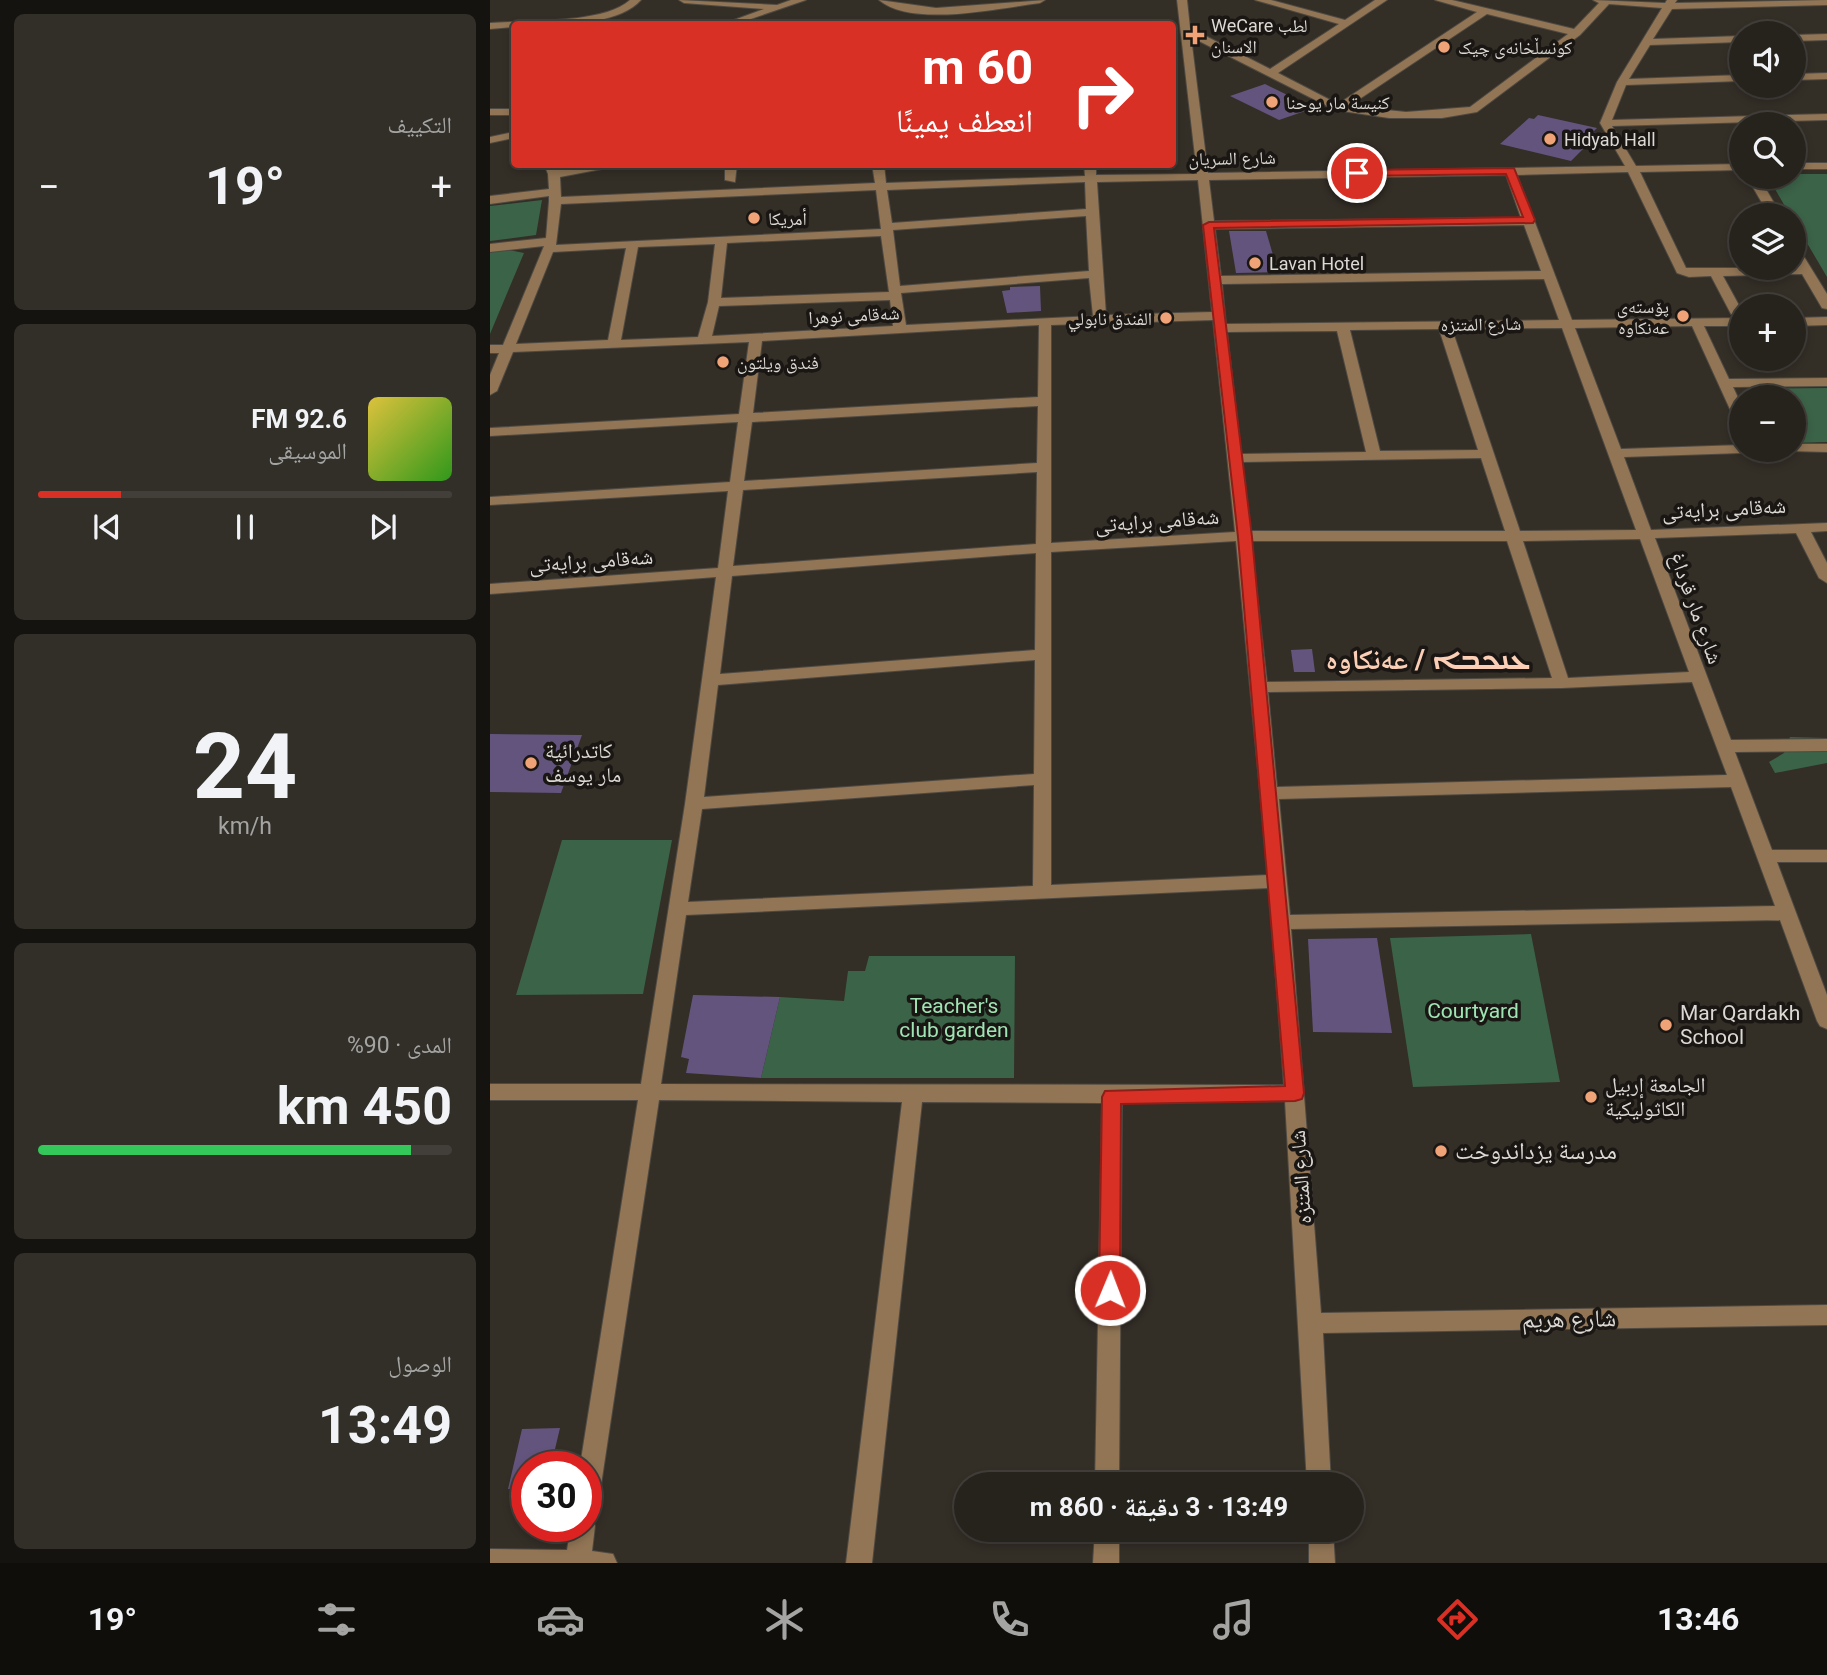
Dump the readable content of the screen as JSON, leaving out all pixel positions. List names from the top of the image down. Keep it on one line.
{"streets":{"street":["شارع السريان","شەقامی نوهرا","شارع المتنزه","شەقامی برایەتی","شارع مار قرداغ","شارع هريم"]},"crossings":[["شارع السريان","شارع المتنزه"],["شارع السريان","شارع مار قرداغ"],["شەقامی نوهرا","شارع المتنزه"],["شارع المتنزه","شەقامی برایەتی"],["شارع المتنزه","شارع مار قرداغ"],["شارع المتنزه","شارع هريم"],["شەقامی برایەتی","شارع مار قرداغ"]],"districts":["ܥܢܟܒܐ / عەنکاوە"],"parks":["Teacher's club garden","Courtyard"],"places":{"health":["WeCare لطب الاسنان"],"other":["کونسڵخانەی چیک","كنيسة مار يوحنا","Hidyab Hall","أمريكا","Lavan Hotel","پۆسته‌ی عه‌نكاوه‌","الفندق نابولي","فندق ویلتون","كاتدرائية مار يوسف","Mar Qardakh School","الجامعة إربيل الكاثوليكية","مدرسة يزداندوخت"]},"page":{"tile":["التكييف",["24","km/h"],["المدى · 90%","450 km"],["الوصول","13:49"]],"map_buttons":["+","−"],"turn":["60 m","انعطف يمينًا"],"heat":["−","19°","+"],"song":["92.6 FM","الموسيقى"],"limit":"30","trip":"13:49 · 3 دقيقة · 860 m","tabs":["13:46","19°"]}}
